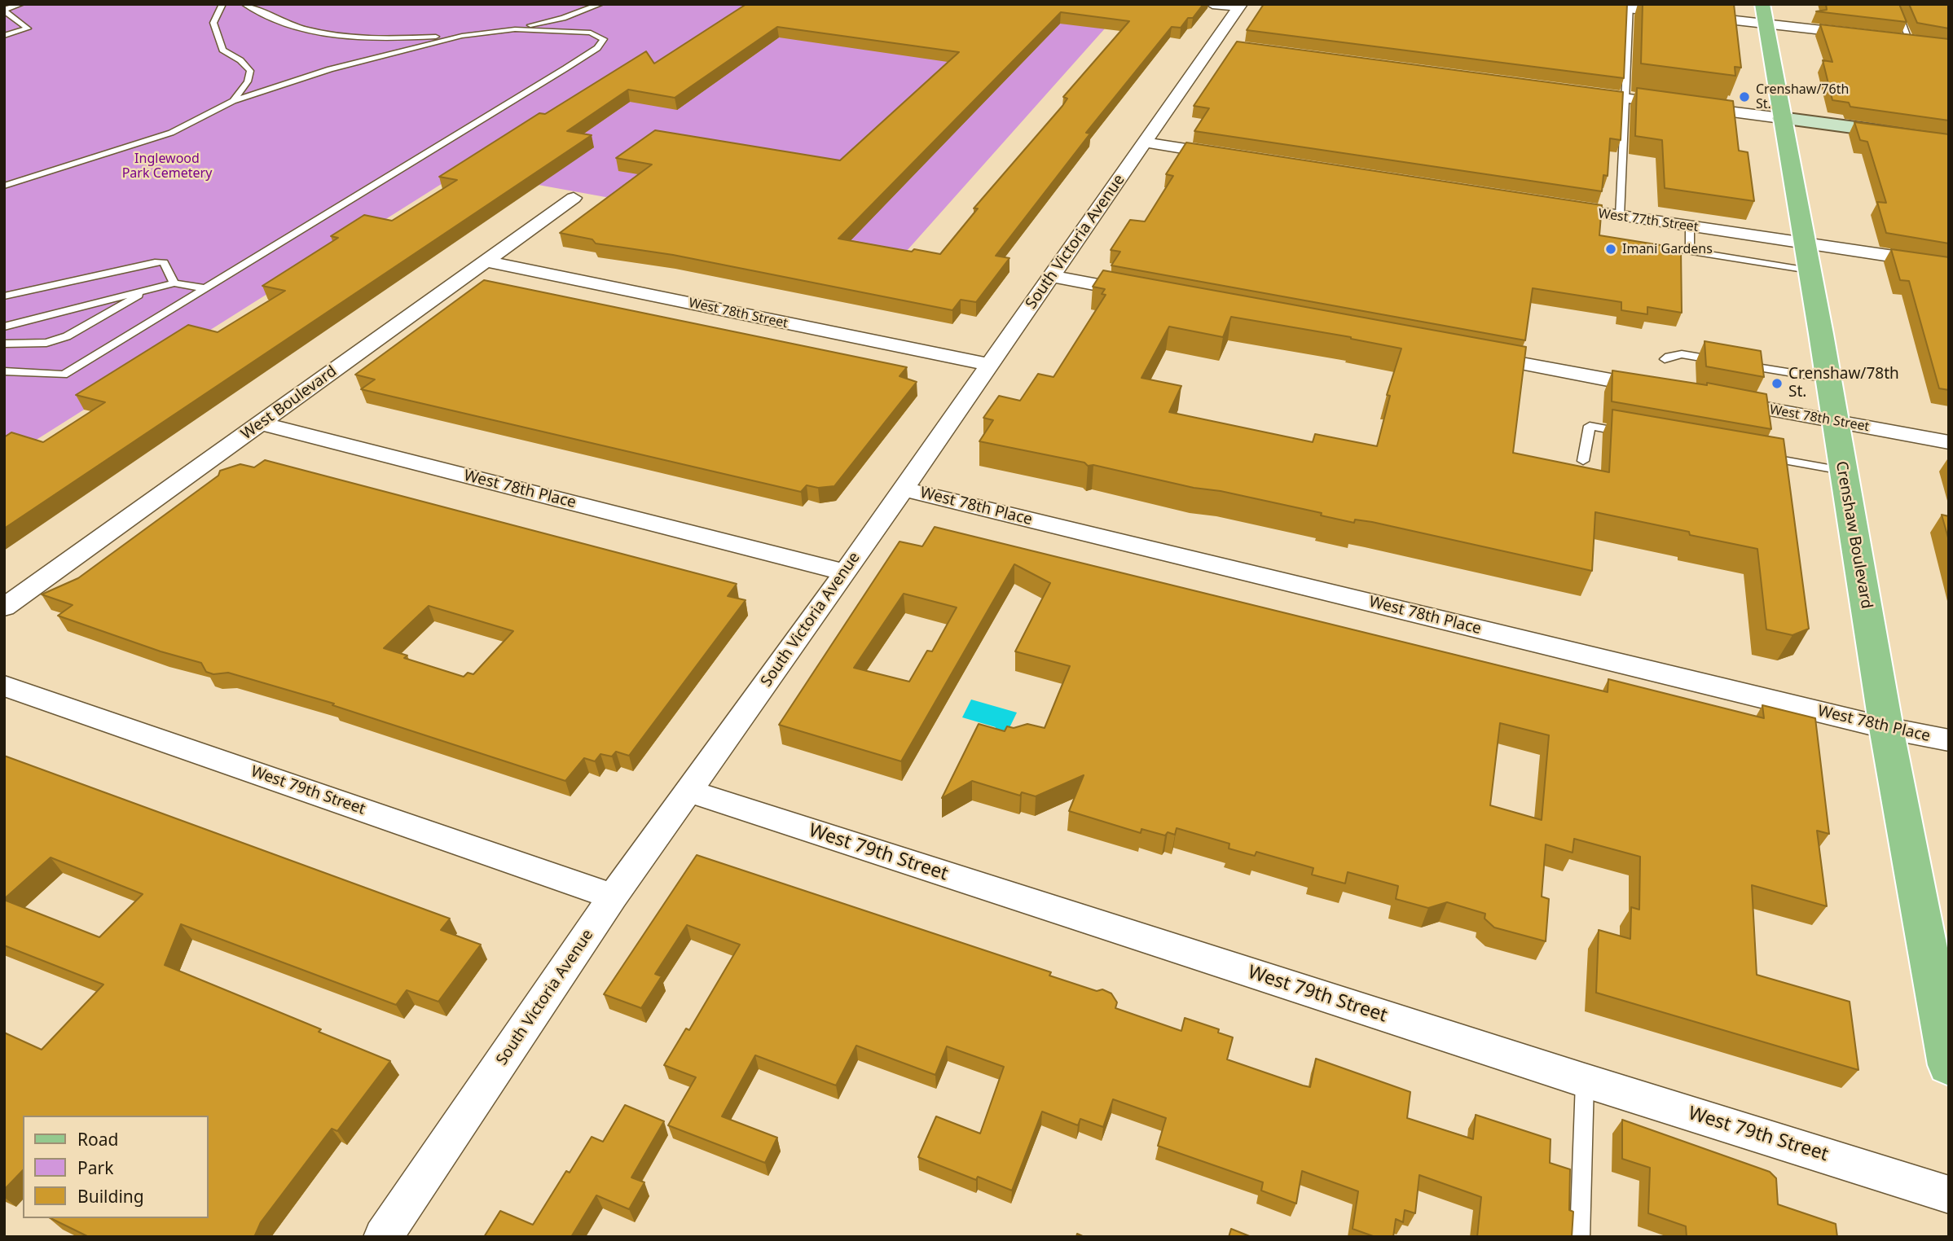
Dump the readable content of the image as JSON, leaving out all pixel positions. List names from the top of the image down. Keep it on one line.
{"streets":{"main road":["Crenshaw Boulevard"],"street":["West 77th Street","South Victoria Avenue","West 78th Street","West Boulevard","West 78th Place","West 79th Street"]},"crossings":[["West 77th Street","Crenshaw Boulevard"],["South Victoria Avenue","West 78th Street"],["South Victoria Avenue","West 78th Place"],["South Victoria Avenue","West 79th Street"],["West 78th Street","West Boulevard"],["West 78th Street","Crenshaw Boulevard"],["West Boulevard","West 78th Place"],["West 78th Place","Crenshaw Boulevard"]],"parks":["Inglewood Park Cemetery"],"places":["Crenshaw/76th St.","Imani Gardens","Crenshaw/78th St."],"legend":["Road","Park","Building"]}
